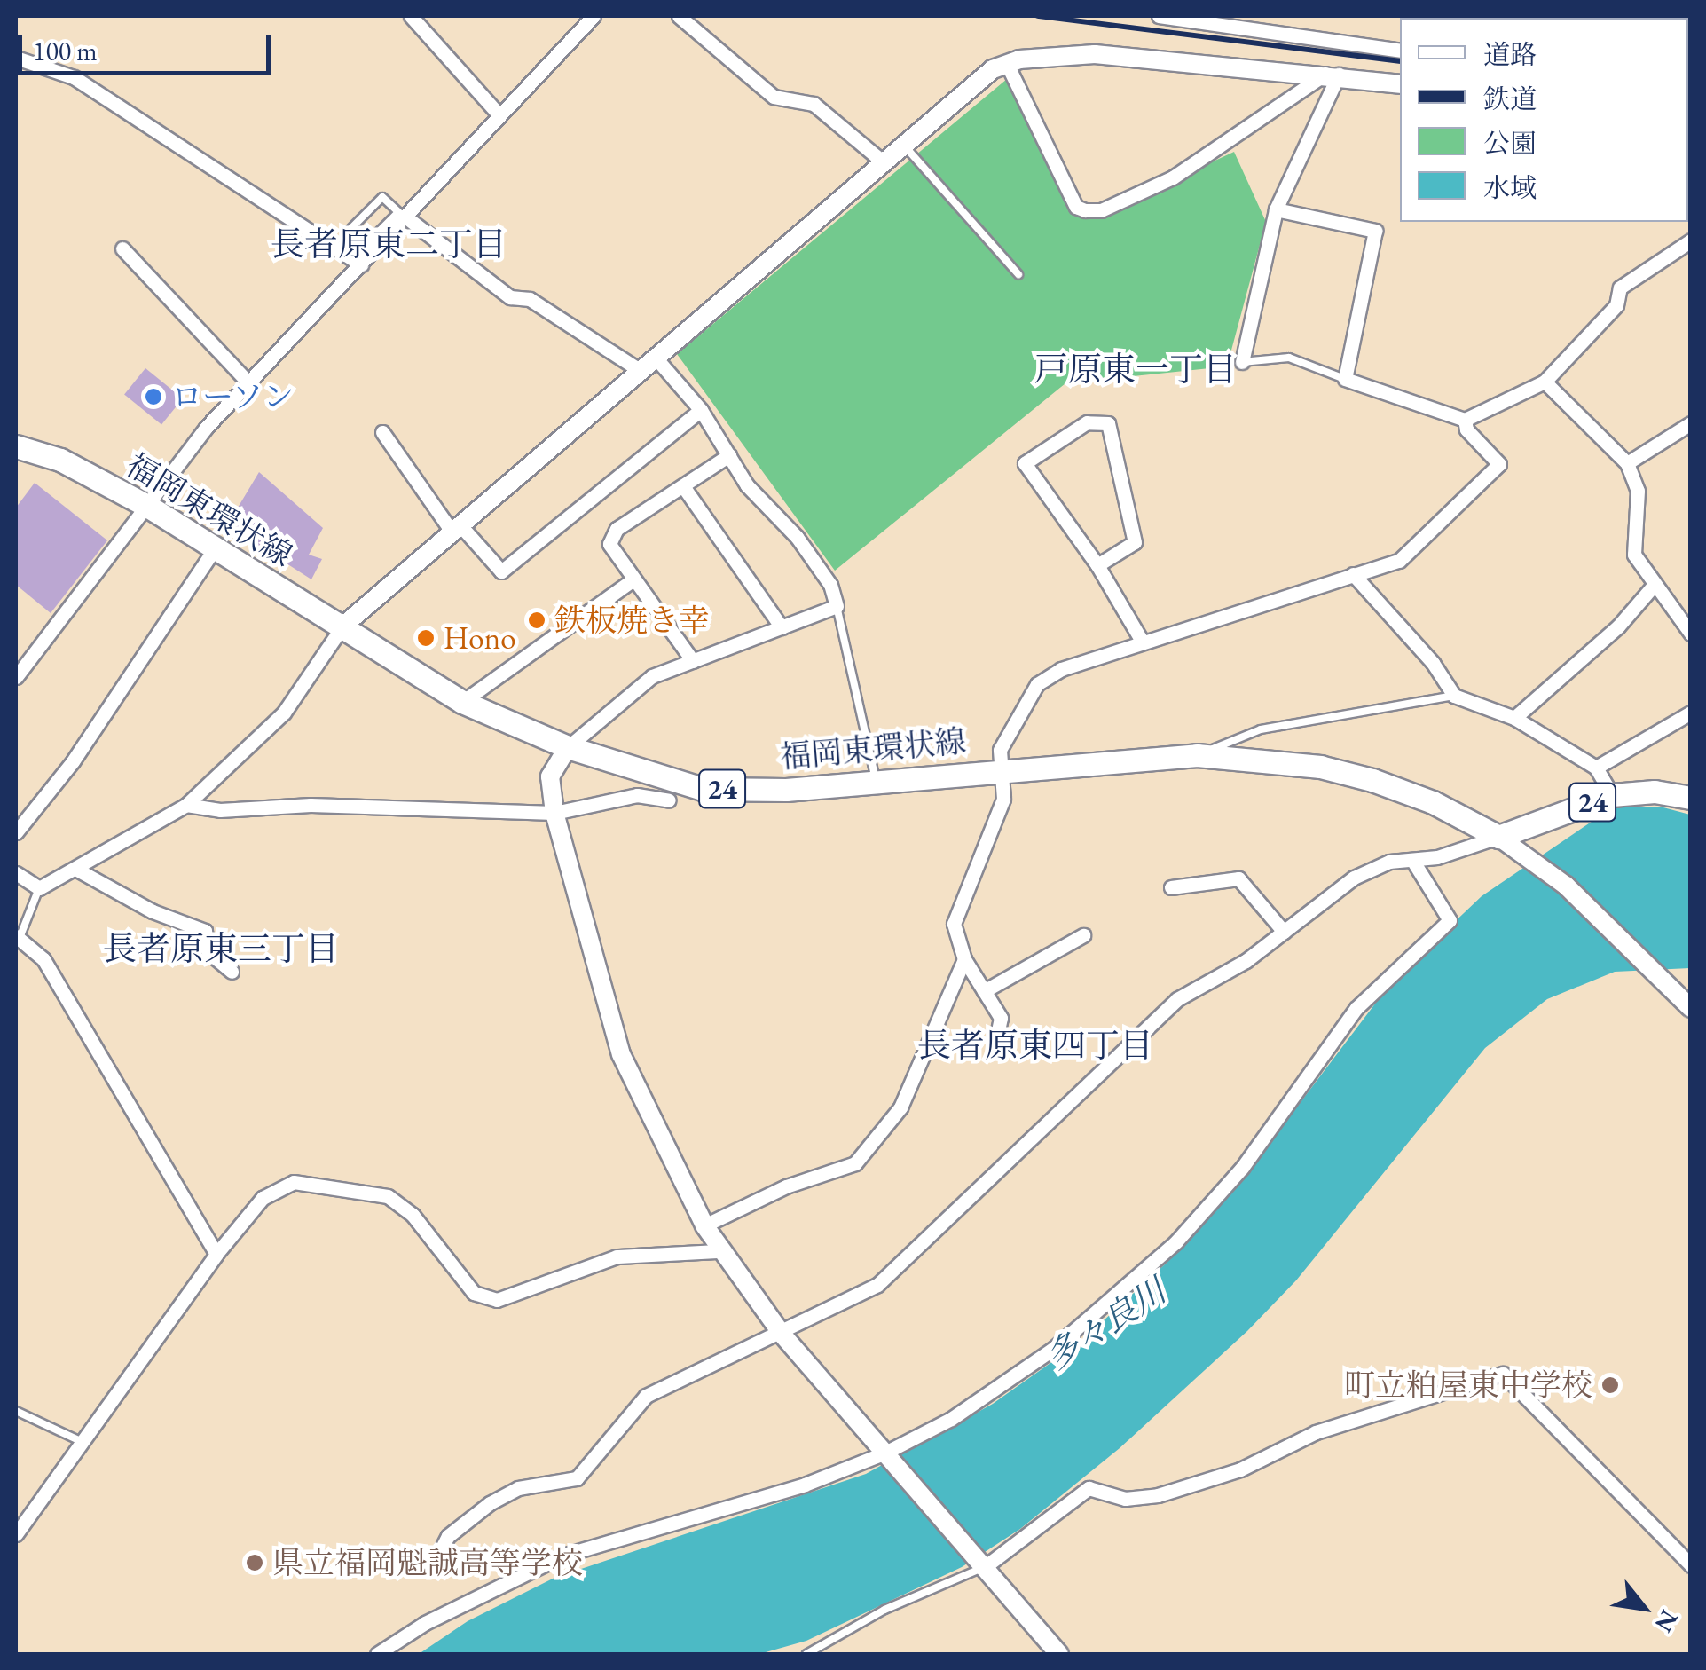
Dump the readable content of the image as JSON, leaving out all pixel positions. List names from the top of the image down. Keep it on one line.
{"streets":{"main road":["福岡東環状線","24"]},"crossings":[["福岡東環状線","24"]],"districts":["長者原東二丁目","戸原東一丁目","長者原東三丁目","長者原東四丁目"],"water":["多々良川"],"places":["ローソン","鉄板焼き幸","Hono","町立粕屋東中学校","県立福岡魁誠高等学校"],"legend":["道路","鉄道","公園","水域"],"scale_bar":"100 m","north":"bottom right"}
